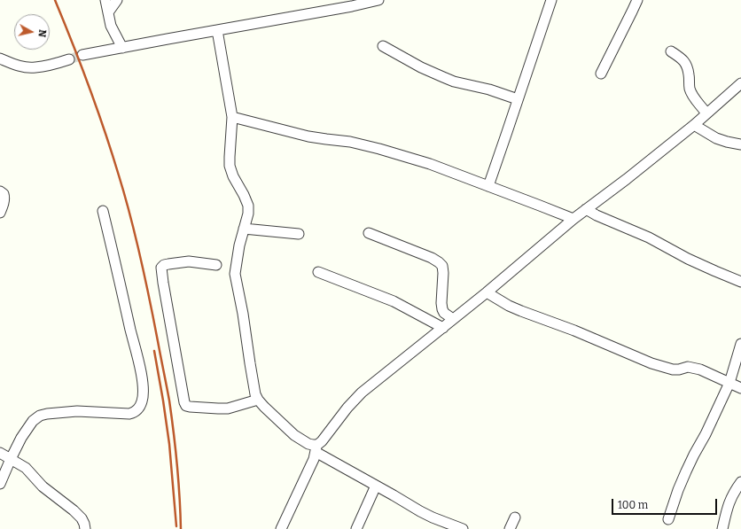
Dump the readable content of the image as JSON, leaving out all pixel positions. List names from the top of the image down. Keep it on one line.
{"scale_bar":"100 m","north":"right"}
